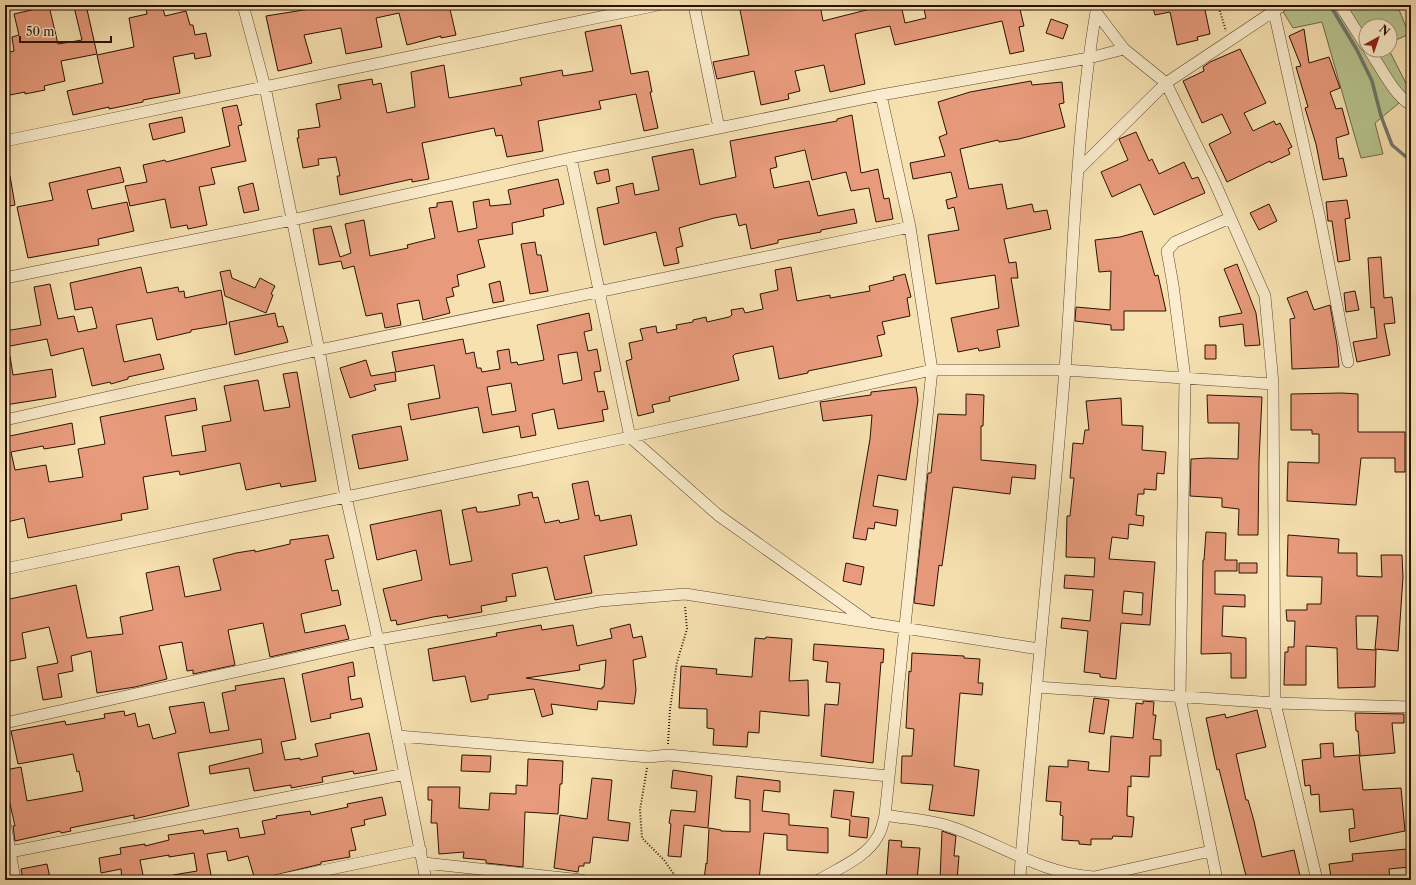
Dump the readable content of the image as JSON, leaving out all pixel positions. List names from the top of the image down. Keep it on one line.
{"scale_bar":"50 m","north":"top right"}
